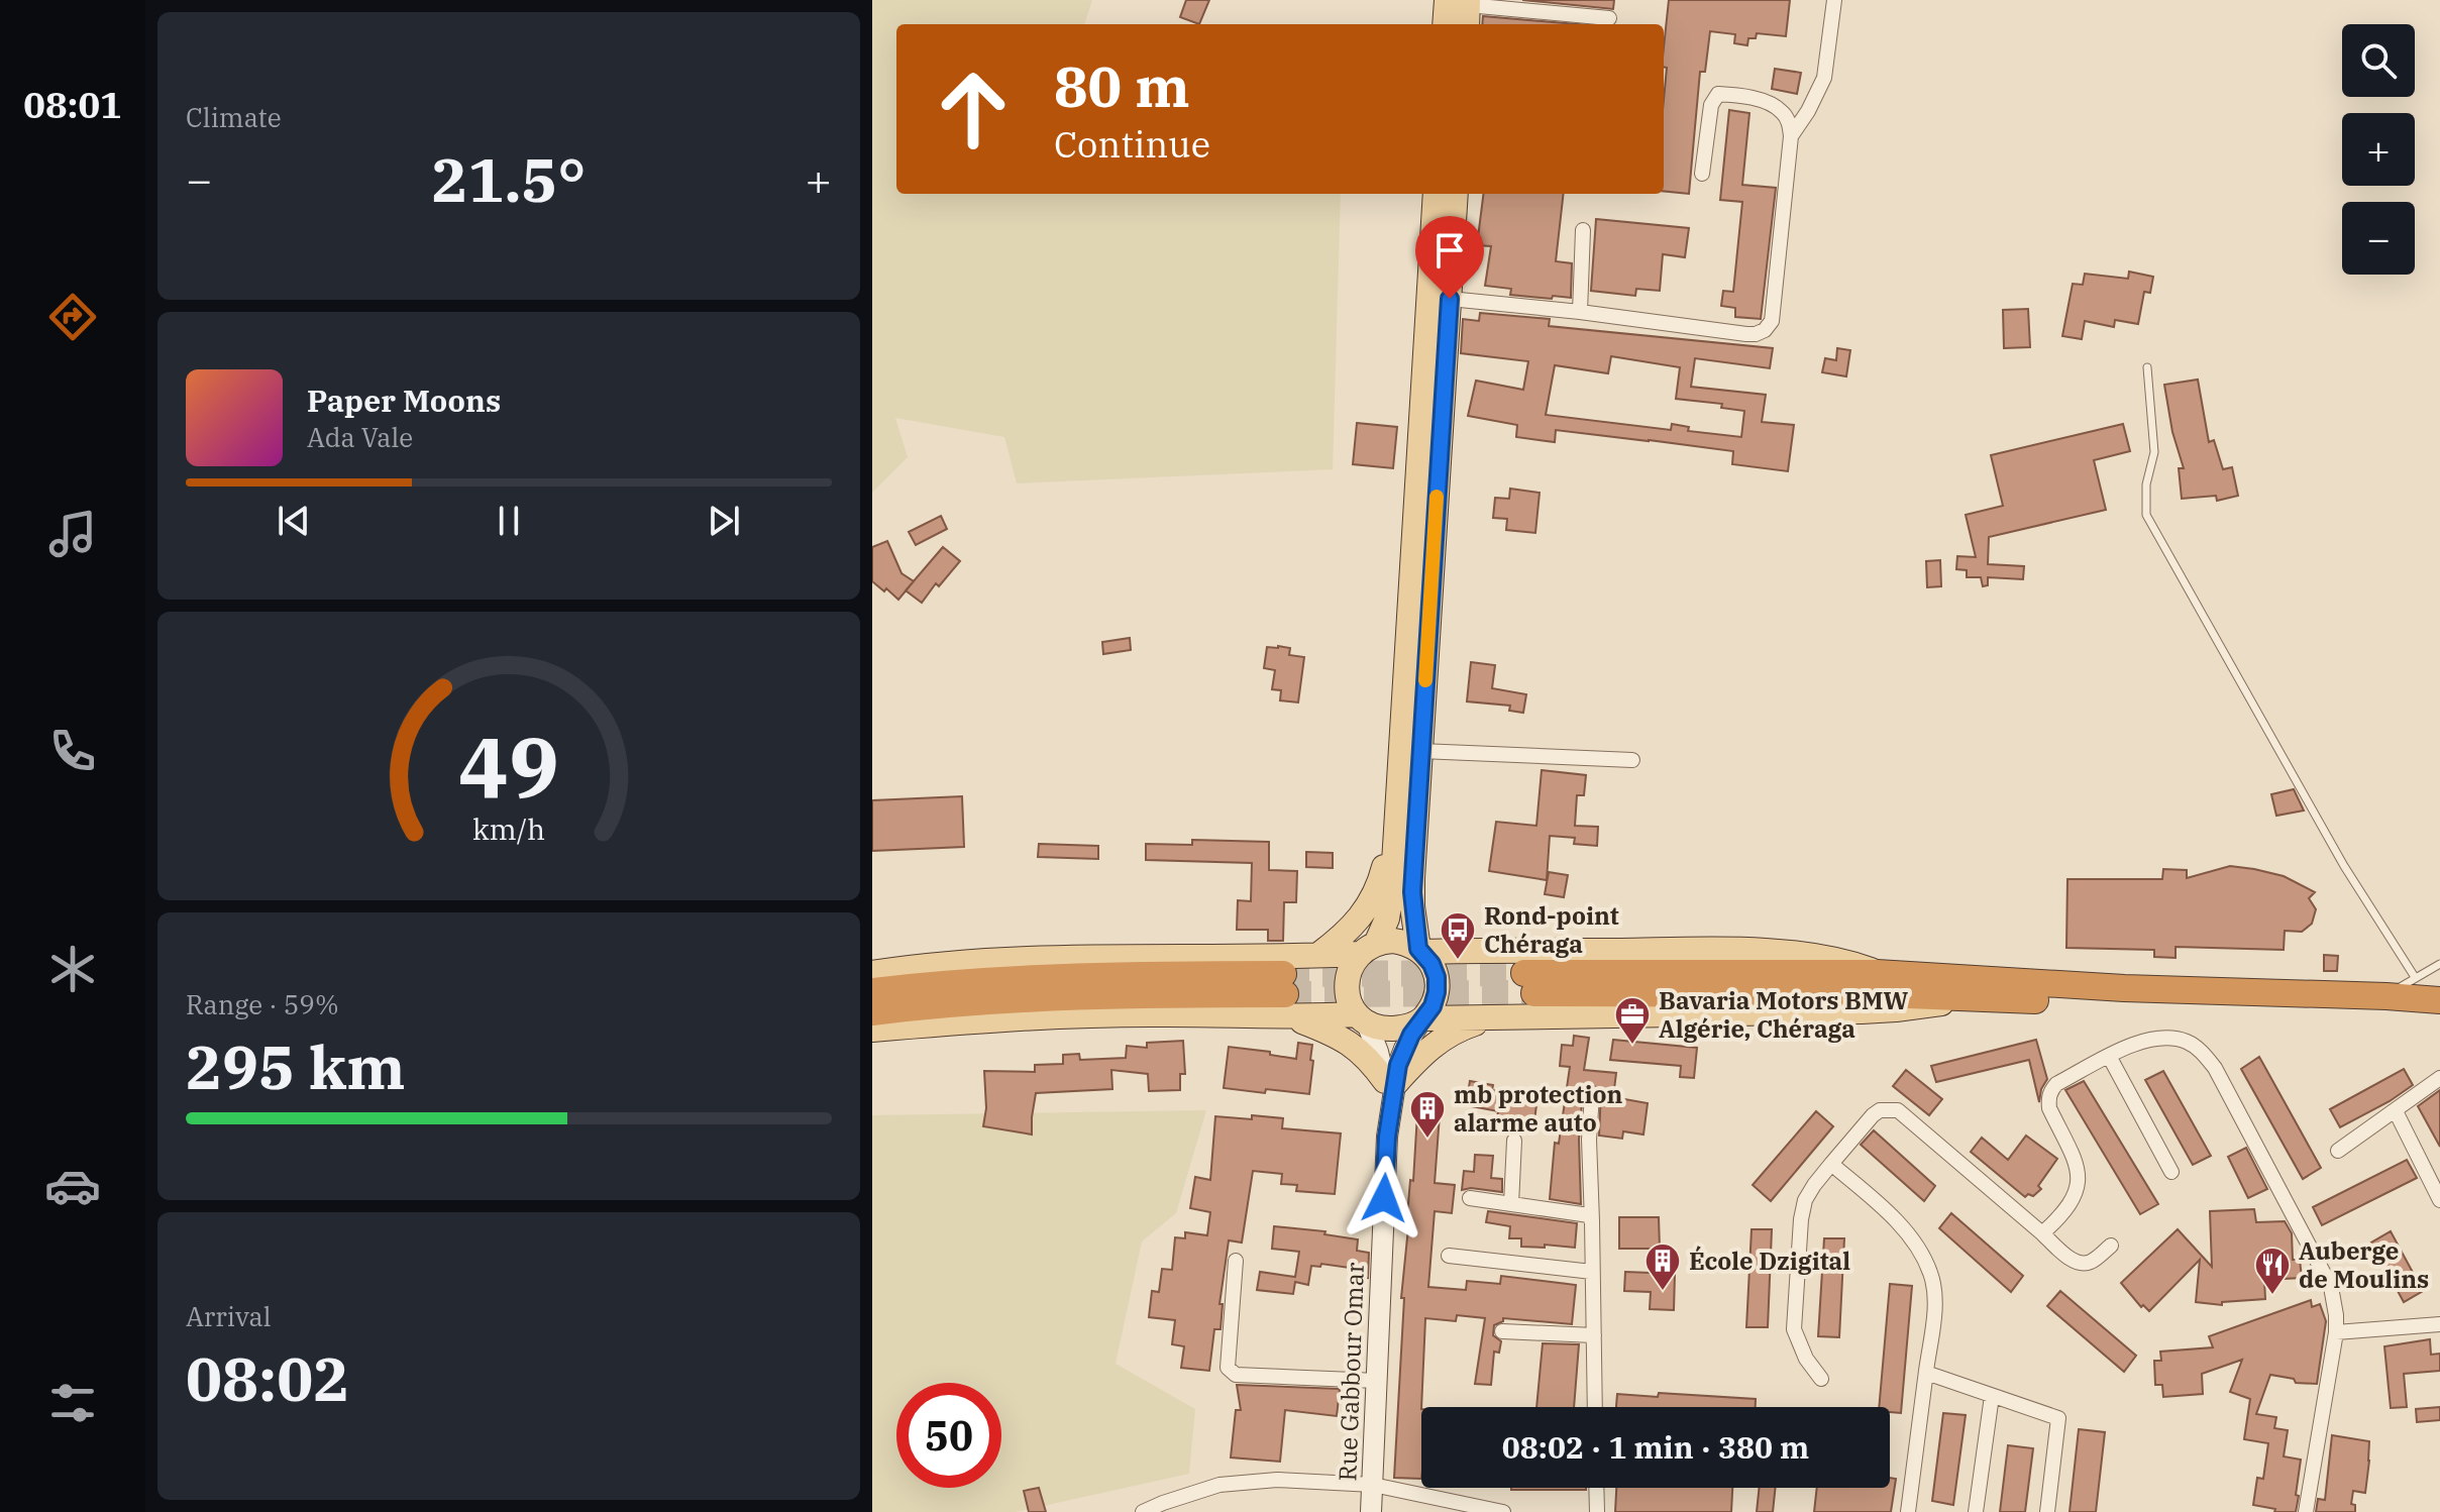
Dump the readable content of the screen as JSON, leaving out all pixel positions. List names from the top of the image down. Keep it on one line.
{"streets":{"main road":["Rue Gabbour Omar"]},"places":{"bus stop":["Rond-point Chéraga"],"office":["Bavaria Motors BMW Algérie, Chéraga"],"building":["mb protection alarme auto","École Dzigital"],"restaurant":["Auberge de Moulins"]},"page":{"tabs":"08:01","tile":["Climate",["Range · 59%","295 km"],["Arrival","08:02"]],"map_buttons":["+","−"],"turn":["80 m","Continue"],"heat":["−","21.5°","+"],"song":["Paper Moons","Ada Vale"],"limit":"50","trip":"08:02 · 1 min · 380 m","gauge":["49","km/h"]}}
